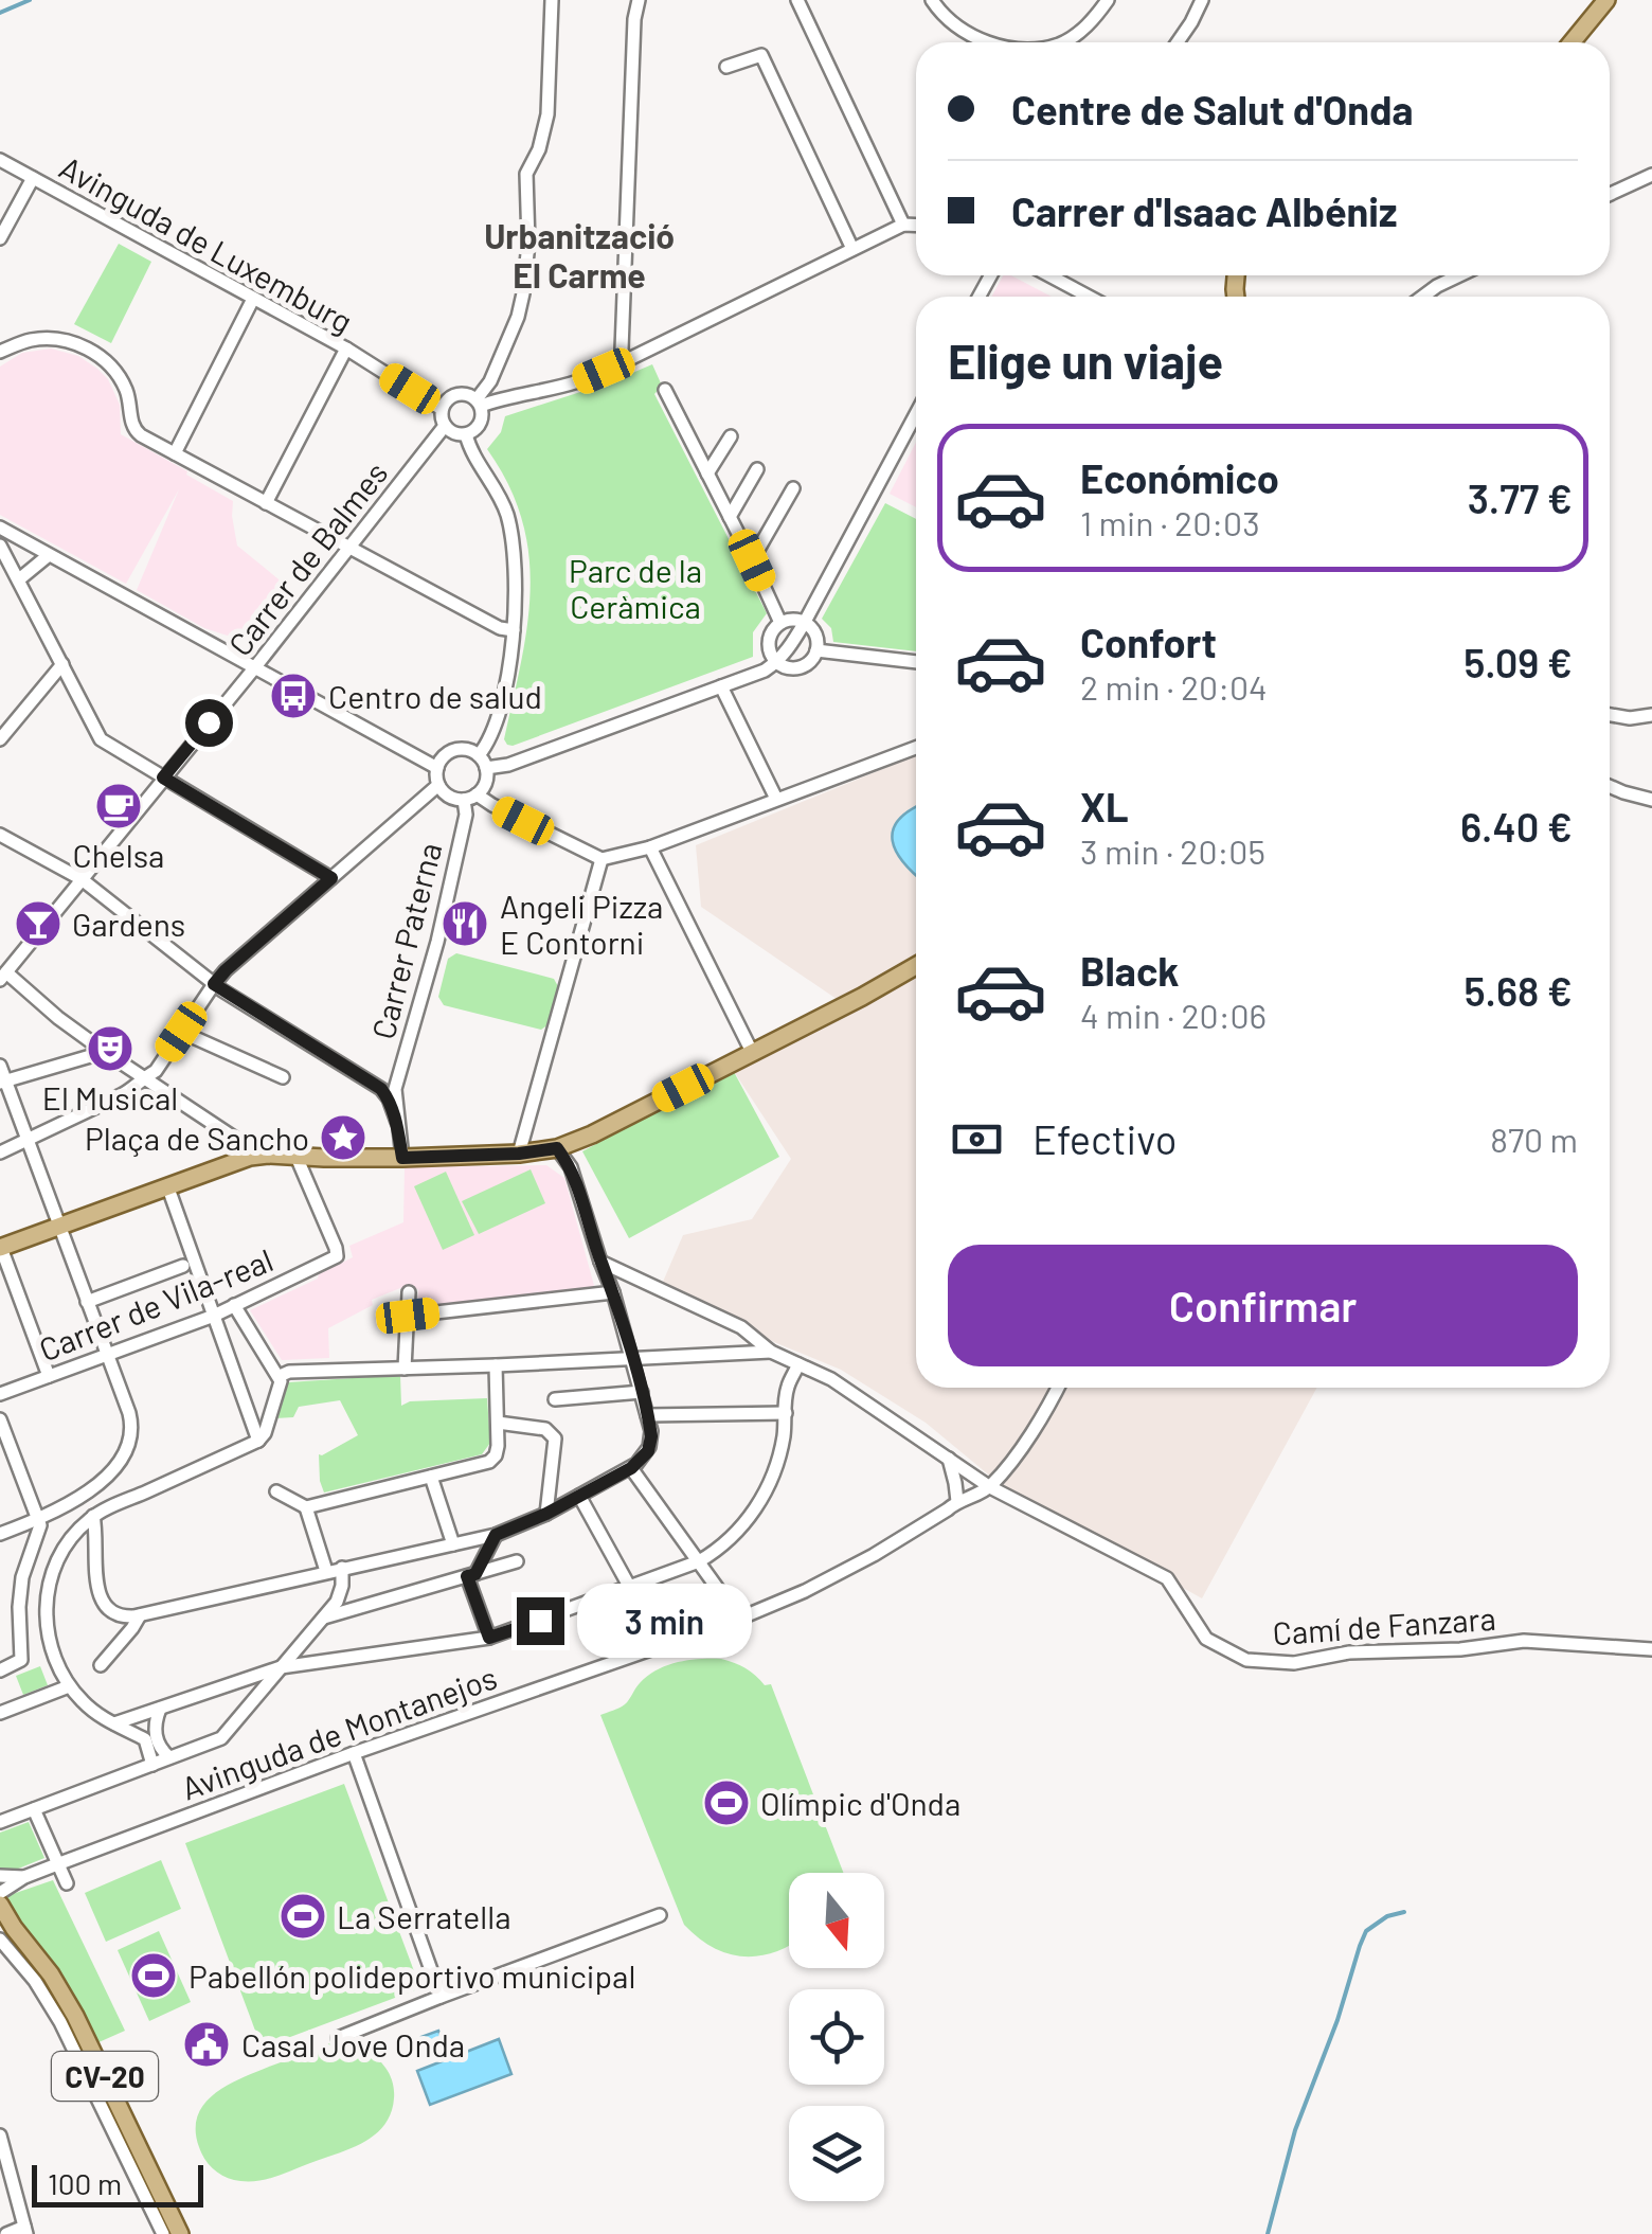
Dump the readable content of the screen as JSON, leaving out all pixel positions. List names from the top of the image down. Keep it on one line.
{"streets":{"main road":["CV-20"],"street":["Avinguda de Luxemburg","Carrer de Balmes","Carrer Paterna","Carrer de Vila-real","Camí de Fanzara","Avinguda de Montanejos"]},"crossings":[["Avinguda de Luxemburg","Carrer de Balmes"],["Camí de Fanzara","Avinguda de Montanejos"]],"districts":["Urbanització El Carme"],"parks":["Parc de la Ceràmica"],"places":{"bus stop":["Centro de salud"],"cafe":["Chelsa"],"bar":["Gardens"],"restaurant":["Angeli Pizza E Contorni"],"theatre":["El Musical"],"place":["Plaça de Sancho"],"sports":["Olímpic d'Onda","La Serratella","Pabellón polideportivo municipal"],"public building":["Casal Jove Onda"]},"scale_bar":"100 m","north":"bottom","page":{"banner":["Centre de Salut d'Onda","Carrer d'Isaac Albéniz"],"heading":"Elige un viaje","list":[{"name":"Económico","note":"1 min · 20:03","value":"3.77 €"},{"name":"Confort","note":"2 min · 20:04","value":"5.09 €"},{"name":"XL","note":"3 min · 20:05","value":"6.40 €"},{"name":"Black","note":"4 min · 20:06","value":"5.68 €"}],"pay":["Efectivo","870 m"],"buttons":"Confirmar","bubble":"3 min","scale":"100 m"}}
